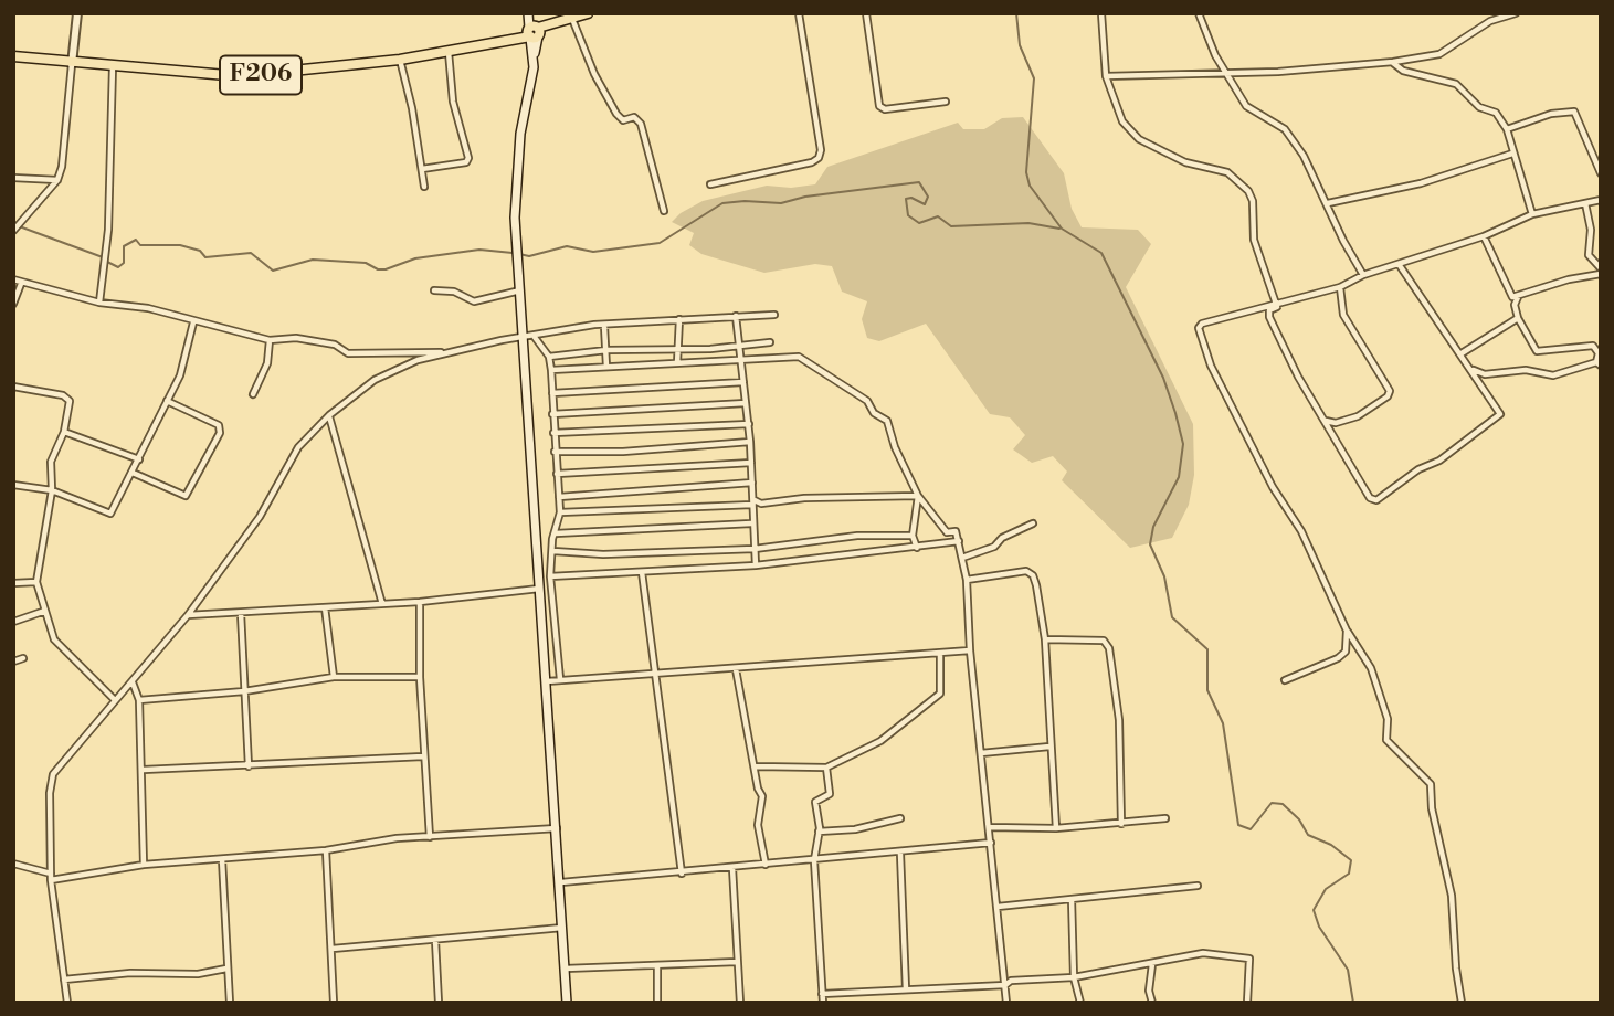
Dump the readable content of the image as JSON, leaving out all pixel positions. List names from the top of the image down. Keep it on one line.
{"streets":{"main road":["F206"]}}
